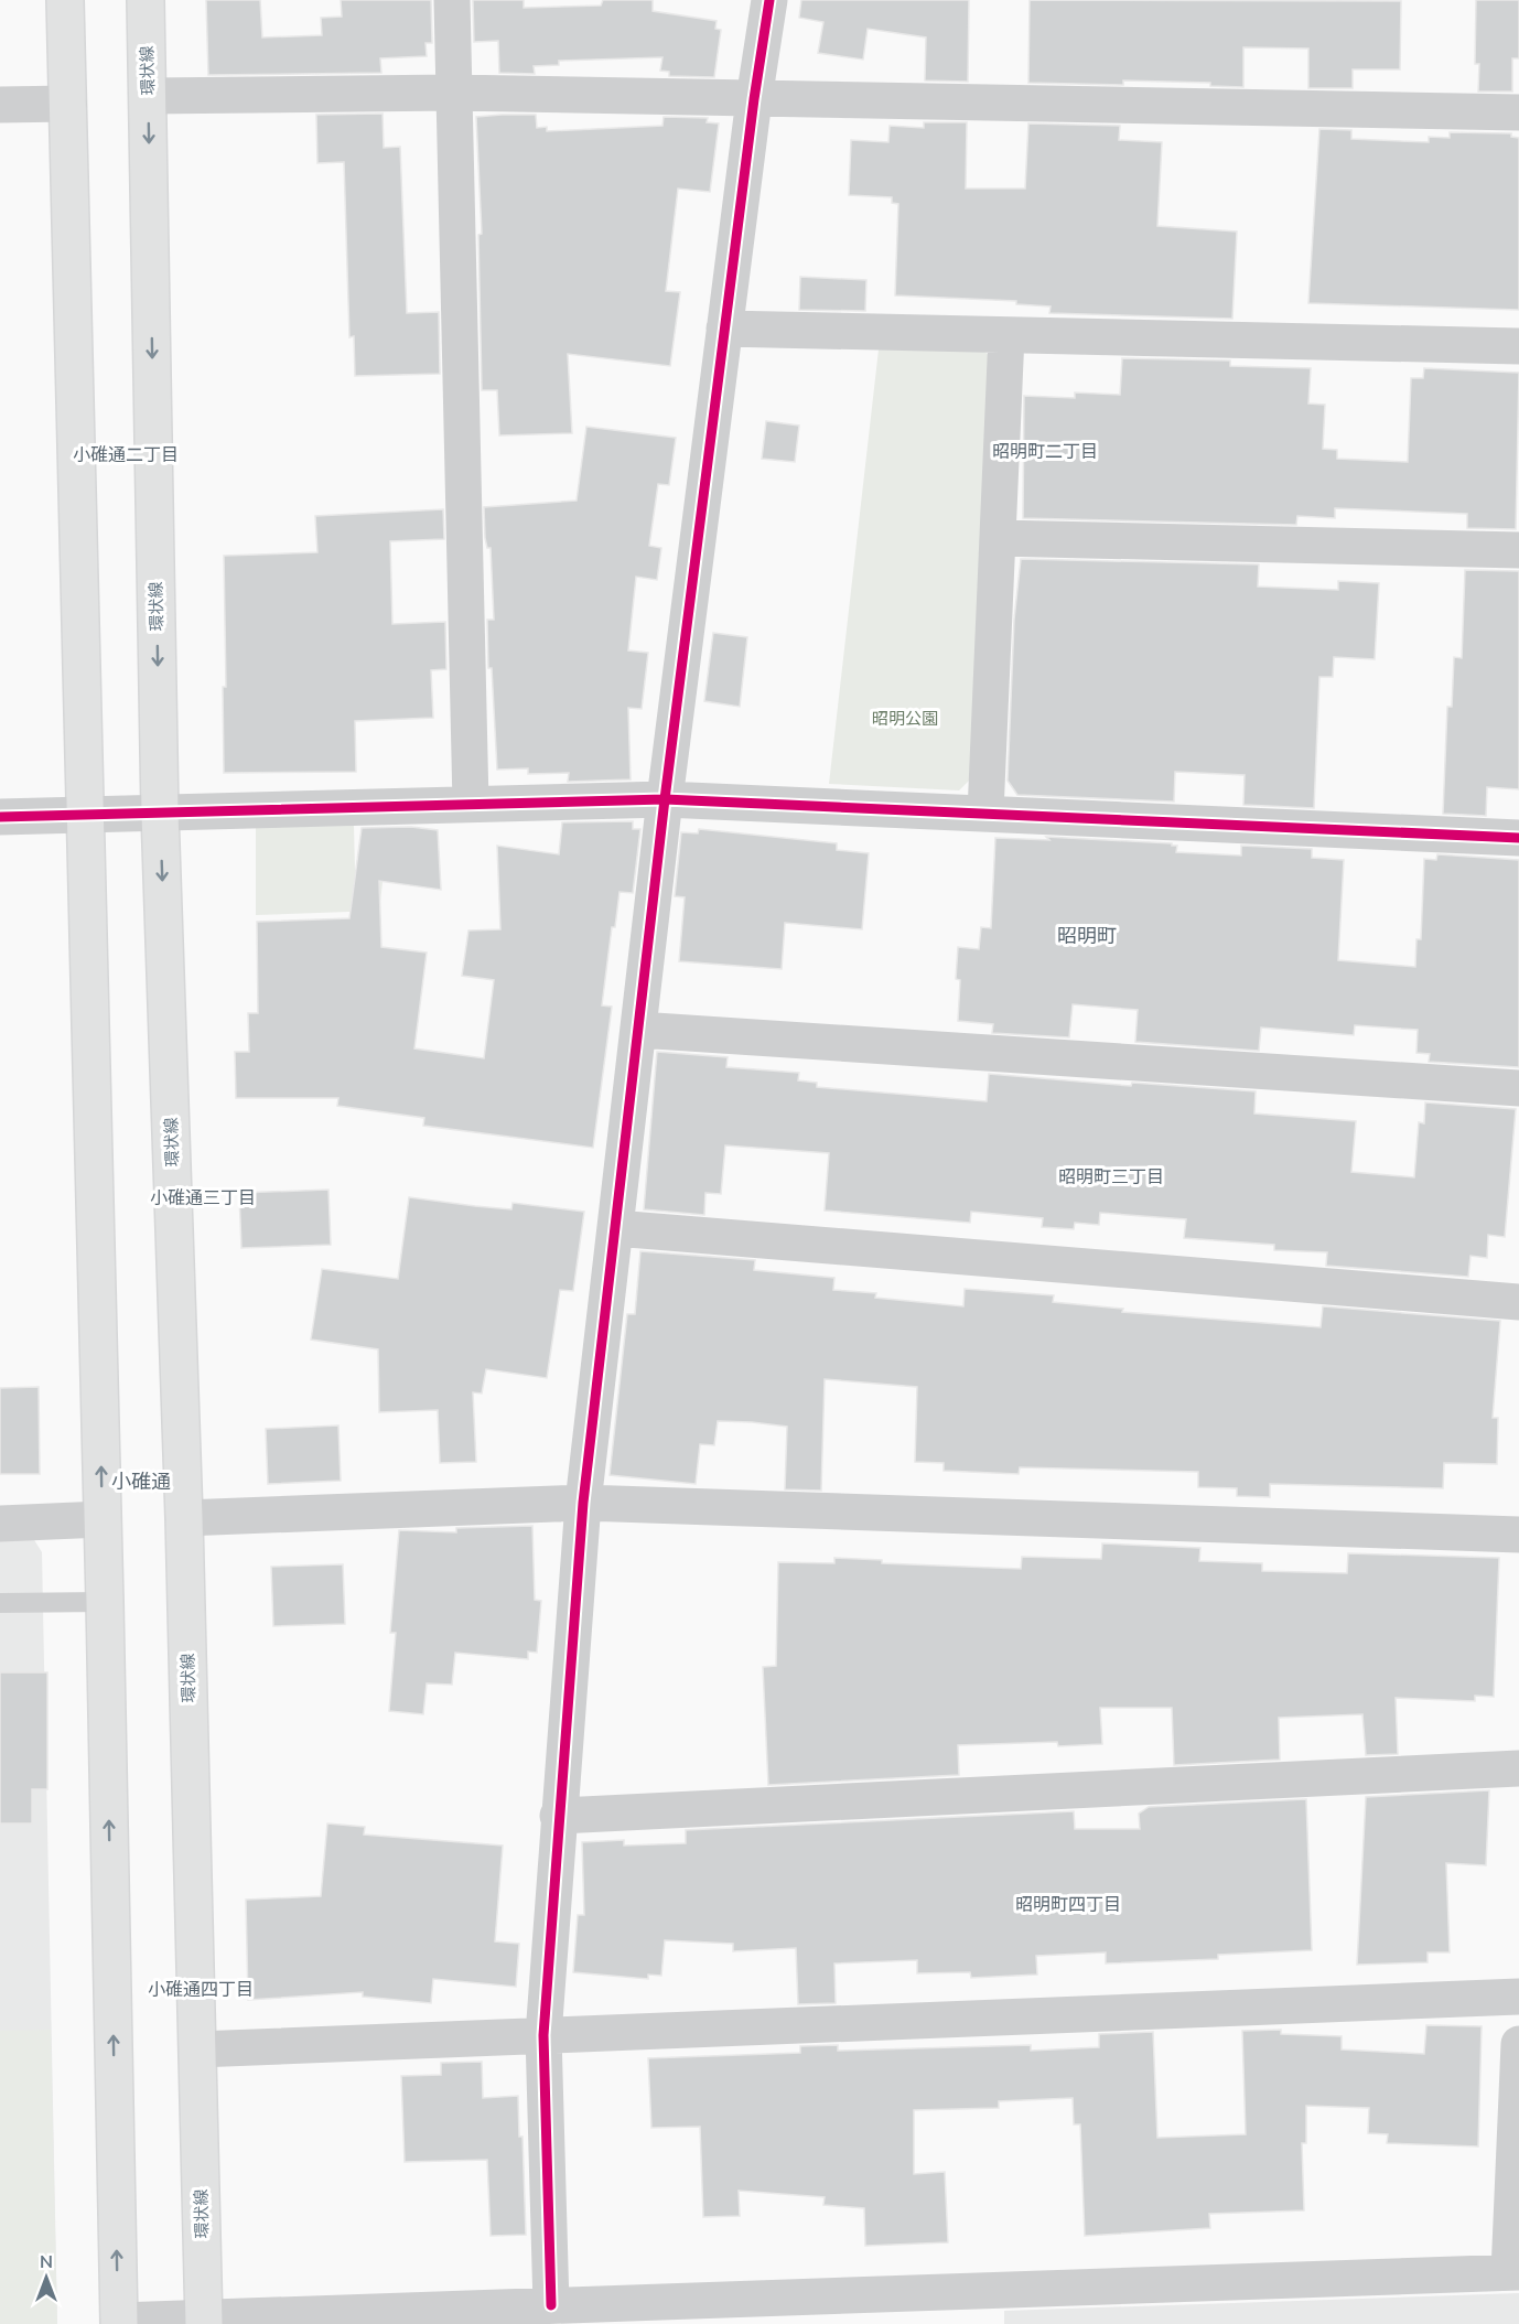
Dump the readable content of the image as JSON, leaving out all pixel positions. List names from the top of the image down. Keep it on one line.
{"streets":{"main road":["環状線"]},"districts":["昭明町二丁目","小碓通二丁目","昭明町","昭明町三丁目","小碓通三丁目","小碓通","昭明町四丁目","小碓通四丁目"],"parks":["昭明公園"],"north":"top"}
